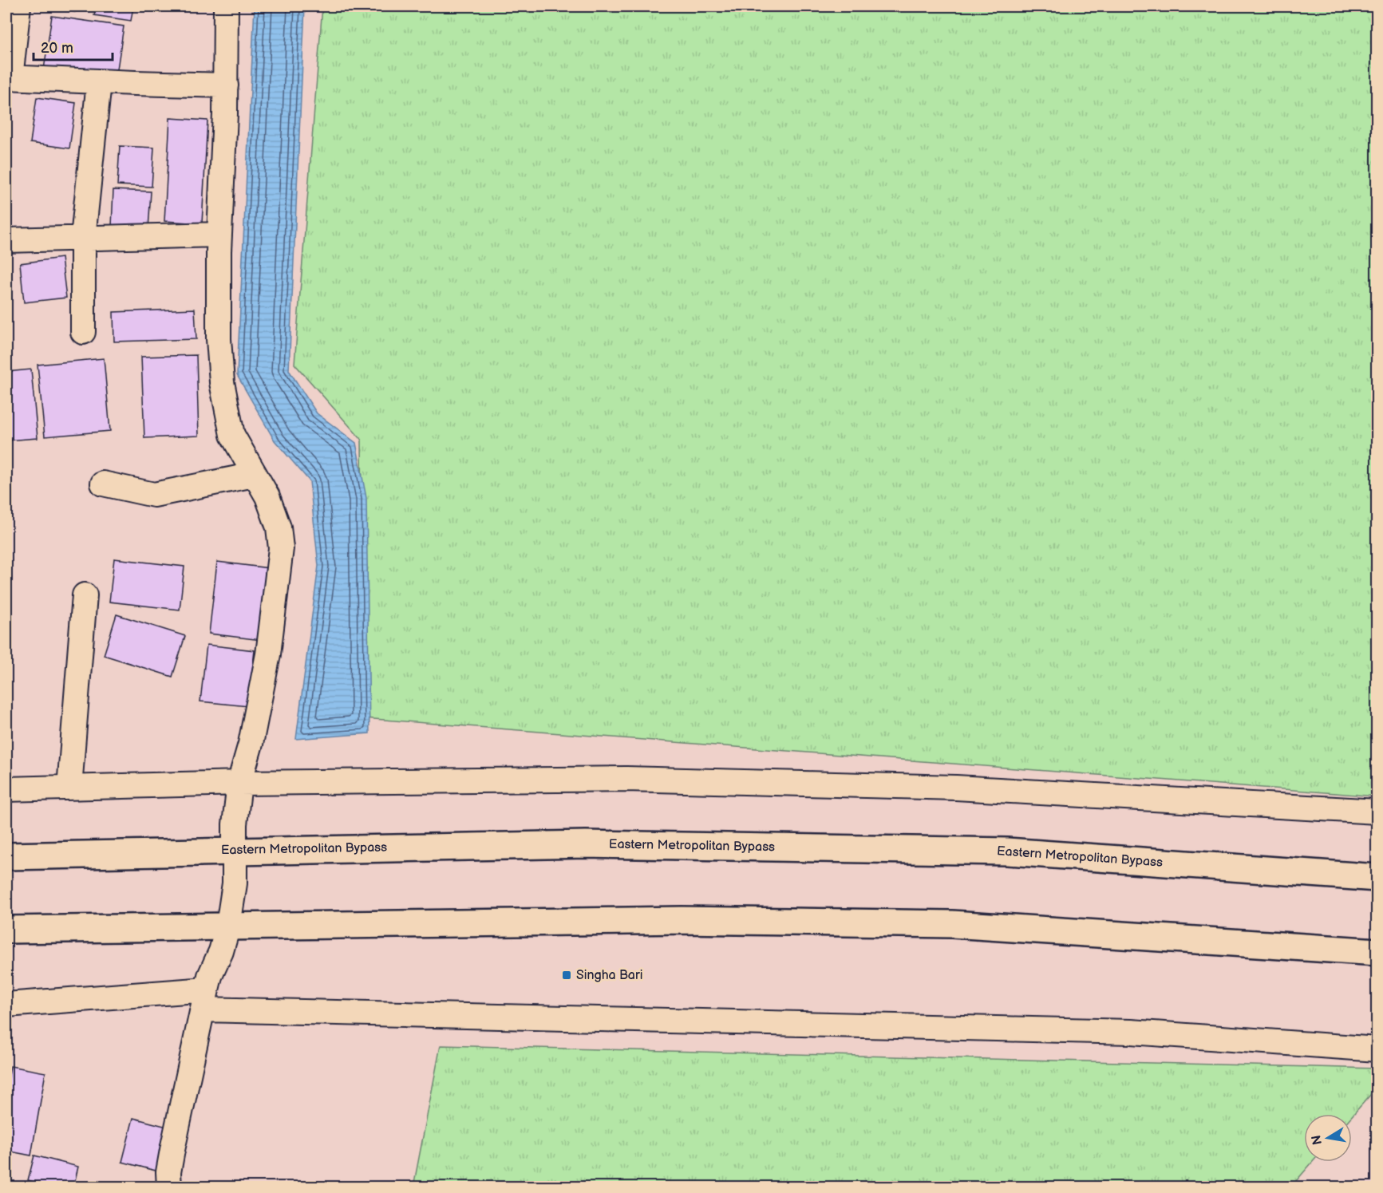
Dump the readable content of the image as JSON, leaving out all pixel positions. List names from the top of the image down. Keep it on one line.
{"streets":{"main road":["Eastern Metropolitan Bypass"]},"places":{"transit":["Singha Bari"]},"scale_bar":"20 m","north":"left"}
